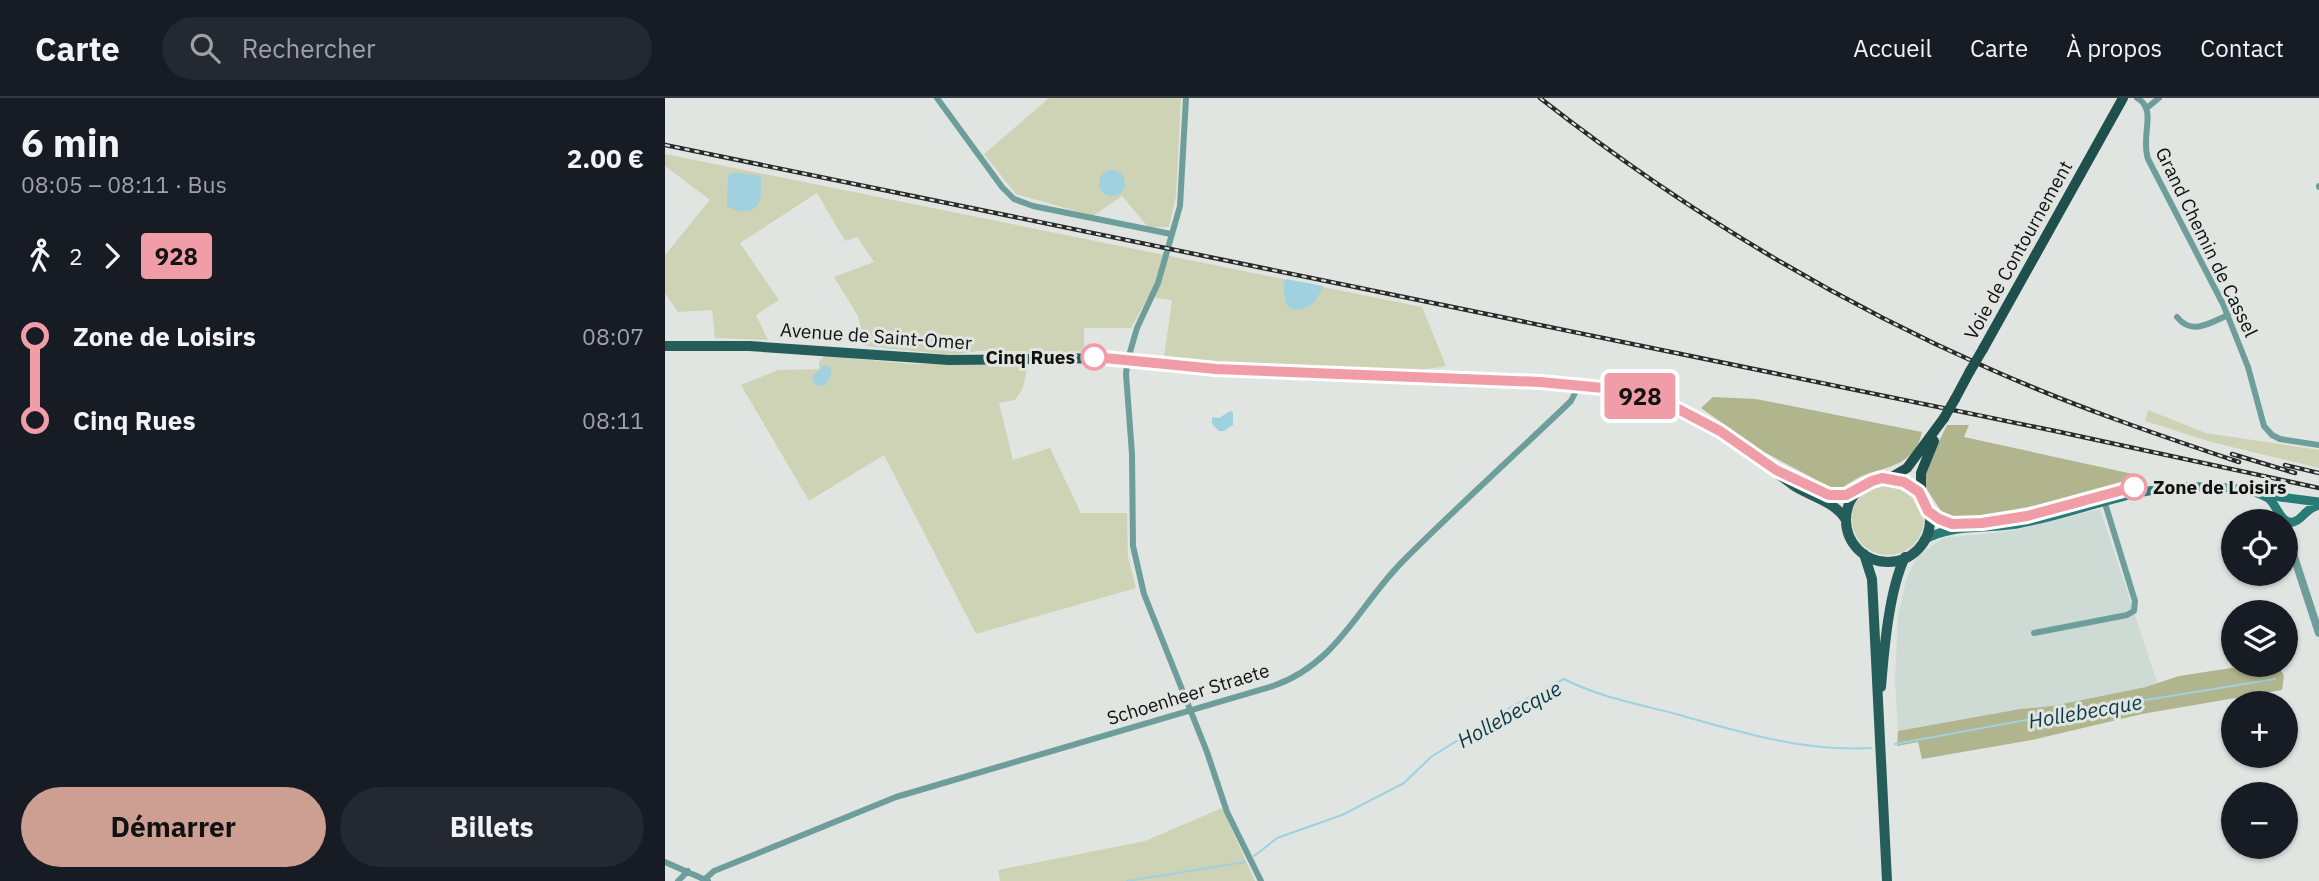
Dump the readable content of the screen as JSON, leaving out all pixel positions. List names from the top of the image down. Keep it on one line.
{"streets":{"highway":["Voie de Contournement"],"main road":["Avenue de Saint-Omer"],"street":["Grand Chemin de Cassel","Schoenheer Straete"]},"crossings":[["Voie de Contournement","Avenue de Saint-Omer"],["Avenue de Saint-Omer","Schoenheer Straete"]],"water":["Hollebecque"],"places":["Cinq Rues","Zone de Loisirs"],"lines":["bus line 928"],"page":{"header":"Carte","search":"Rechercher","nav":["Accueil","Carte","À propos","Contact"],"heading":["6 min","08:05 – 08:11 · Bus","2.00 €"],"on_map":"928","legs":["2","928"],"list":[{"name":"Zone de Loisirs","value":"08:07"},{"name":"Cinq Rues","value":"08:11"}],"map_buttons":["+","−"],"buttons":["Démarrer","Billets"]}}
